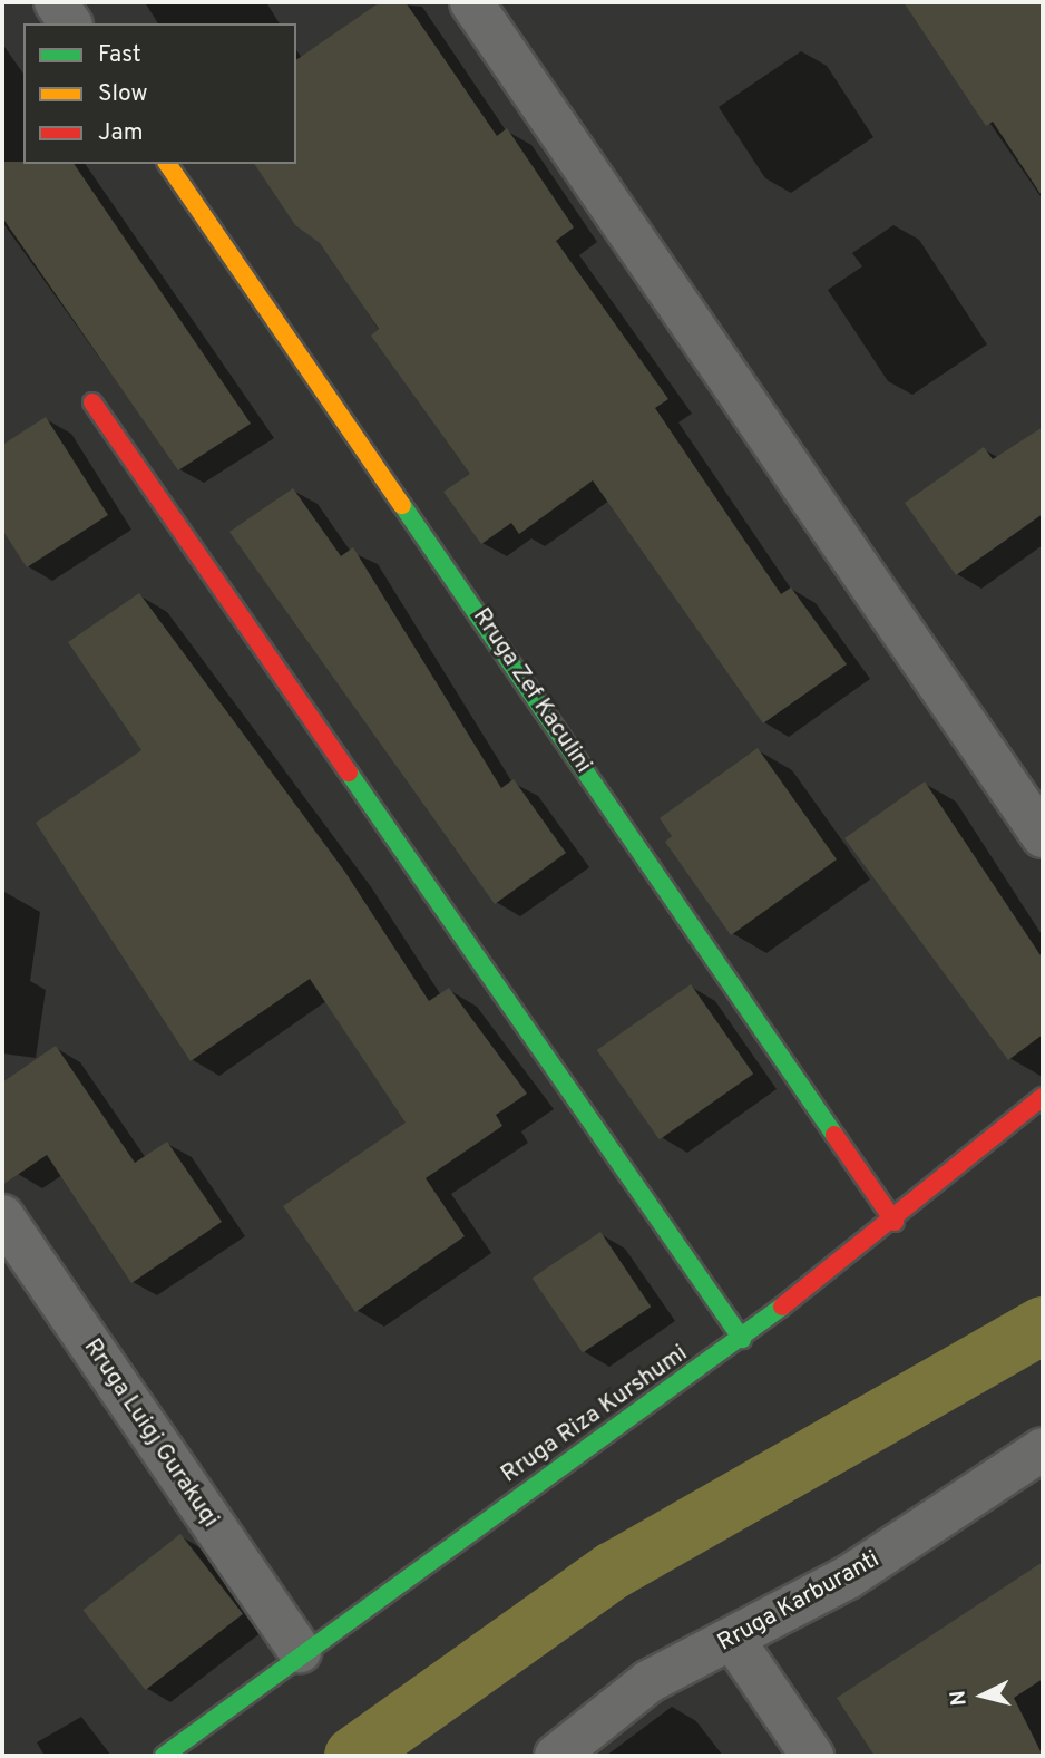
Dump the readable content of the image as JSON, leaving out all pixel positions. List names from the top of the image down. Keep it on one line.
{"streets":{"street":["Rruga Zef Kaculini","Rruga Riza Kurshumi","Rruga Luigj Gurakuqi","Rruga Karburanti"]},"crossings":[["Rruga Zef Kaculini","Rruga Riza Kurshumi"],["Rruga Riza Kurshumi","Rruga Luigj Gurakuqi"]],"legend":["Fast","Slow","Jam"],"north":"left"}
